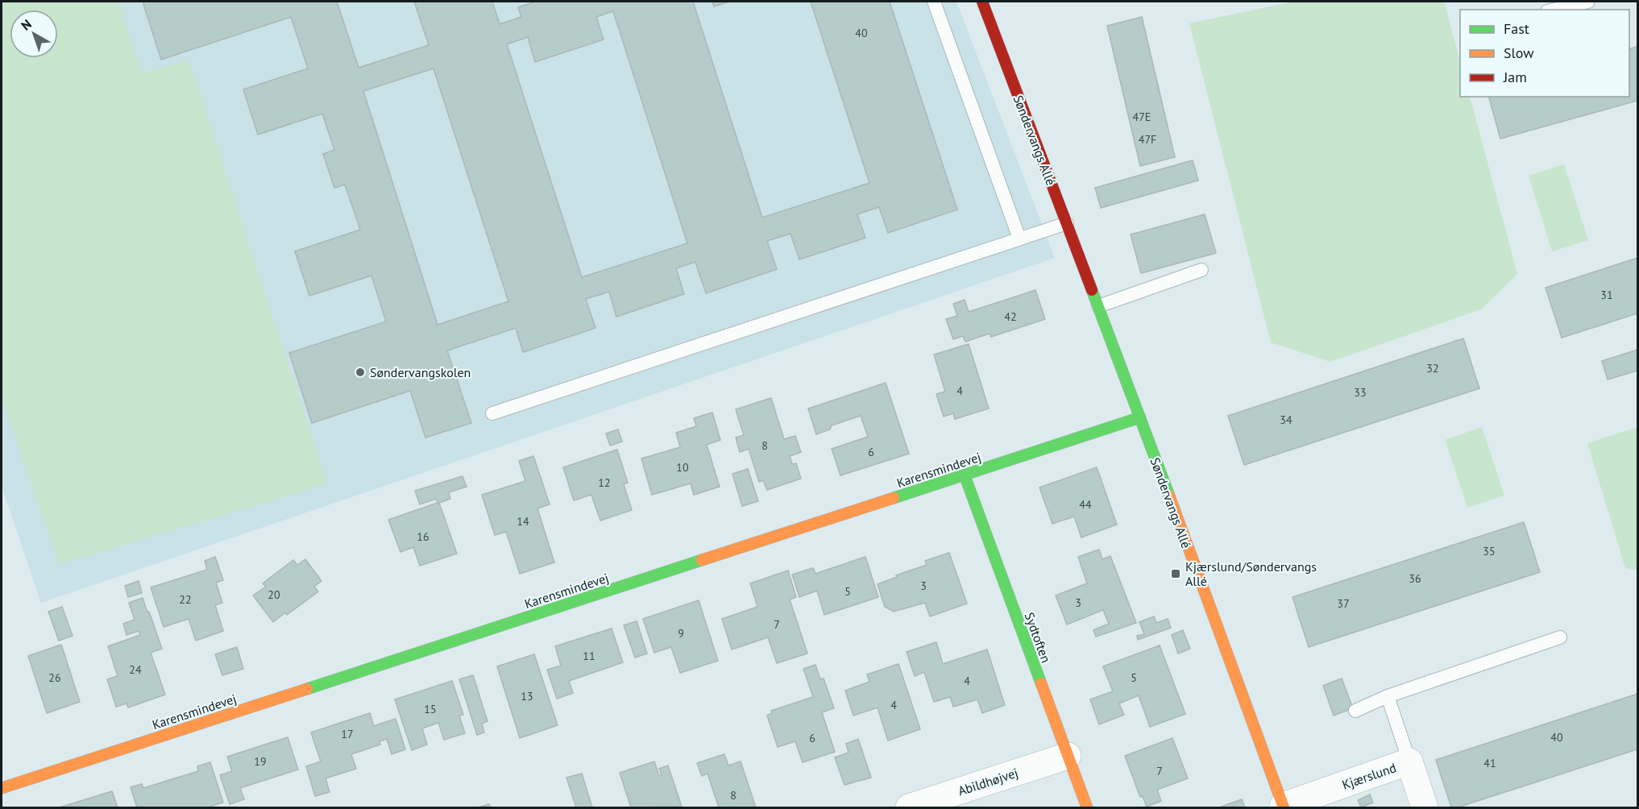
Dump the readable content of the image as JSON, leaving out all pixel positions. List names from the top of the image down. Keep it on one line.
{"streets":{"street":["Søndervangs Allé","Karensmindevej","Sydtoften","Kjærslund","Abildhøjvej"]},"crossings":[["Søndervangs Allé","Karensmindevej"],["Søndervangs Allé","Kjærslund"],["Karensmindevej","Sydtoften"],["Sydtoften","Abildhøjvej"]],"places":{"other":["Søndervangskolen"],"transit":["Kjærslund/Søndervangs Allé"]},"house_numbers":["40","47E","47F","31","42","32","4","33","34","8","6","10","12","44","14","16","35","36","3","5","20","22","3","37","7","9","11","24","26","5","4","13","4","15","17","40","6","19","41","7","8"],"legend":["Fast","Slow","Jam"],"north":"top left"}
